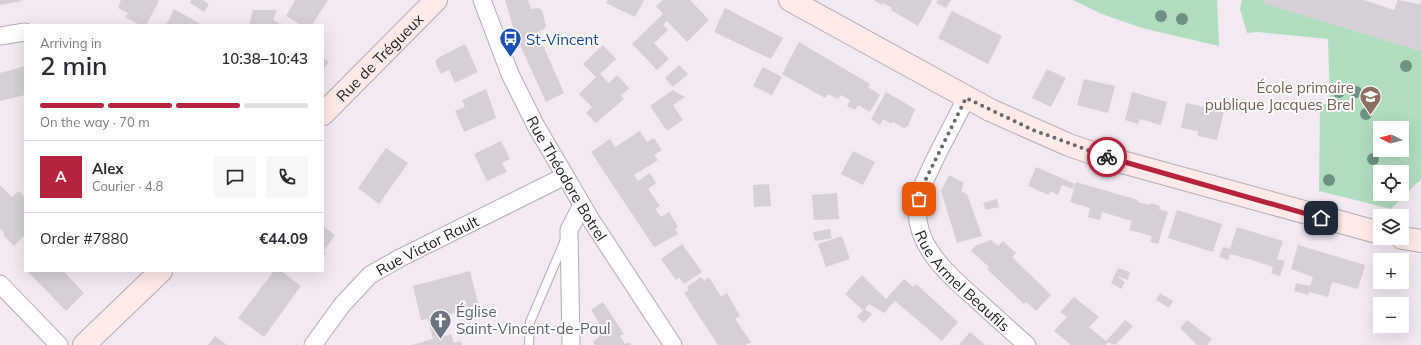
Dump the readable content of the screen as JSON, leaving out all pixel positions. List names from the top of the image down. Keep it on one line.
{"streets":{"street":["Rue de Trégueux","Rue Théodore Botrel","Rue Victor Rault","Rue Armel Beaufils"]},"crossings":[["Rue Théodore Botrel","Rue Victor Rault"]],"places":{"bus stop":["St-Vincent"],"school or university":["École primaire publique Jacques Brel"],"church":["Église Saint-Vincent-de-Paul"]},"north":"left","page":{"heading":["2 min","Arriving in","10:38–10:43"],"panel":["Alex","Courier · 4.8","Order #7880","€44.09"],"bar":"On the way · 70 m","map_buttons":["+","−"],"round":"A"}}
